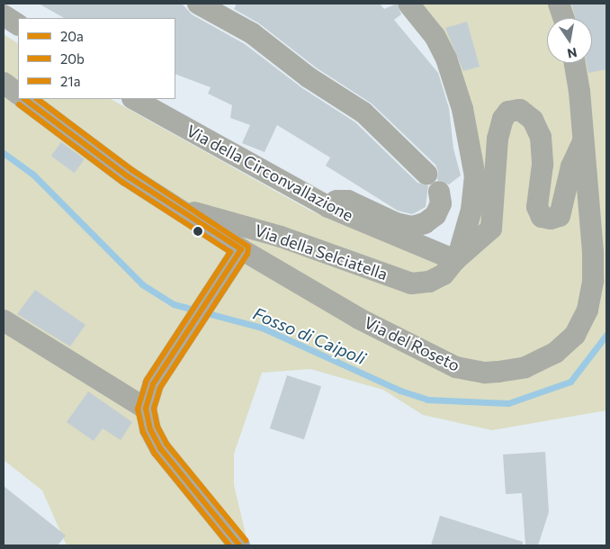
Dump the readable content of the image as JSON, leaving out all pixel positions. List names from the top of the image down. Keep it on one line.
{"streets":{"street":["Via della Circonvallazione","Via della Selciatella","Via del Roseto"]},"crossings":[["Via della Circonvallazione","Via della Selciatella"],["Via della Selciatella","Via del Roseto"]],"water":["Fosso di Caipoli"],"lines":["transit line 20a","transit line 21a","transit line 20b"],"legend":["20a","20b","21a"],"north":"bottom"}
